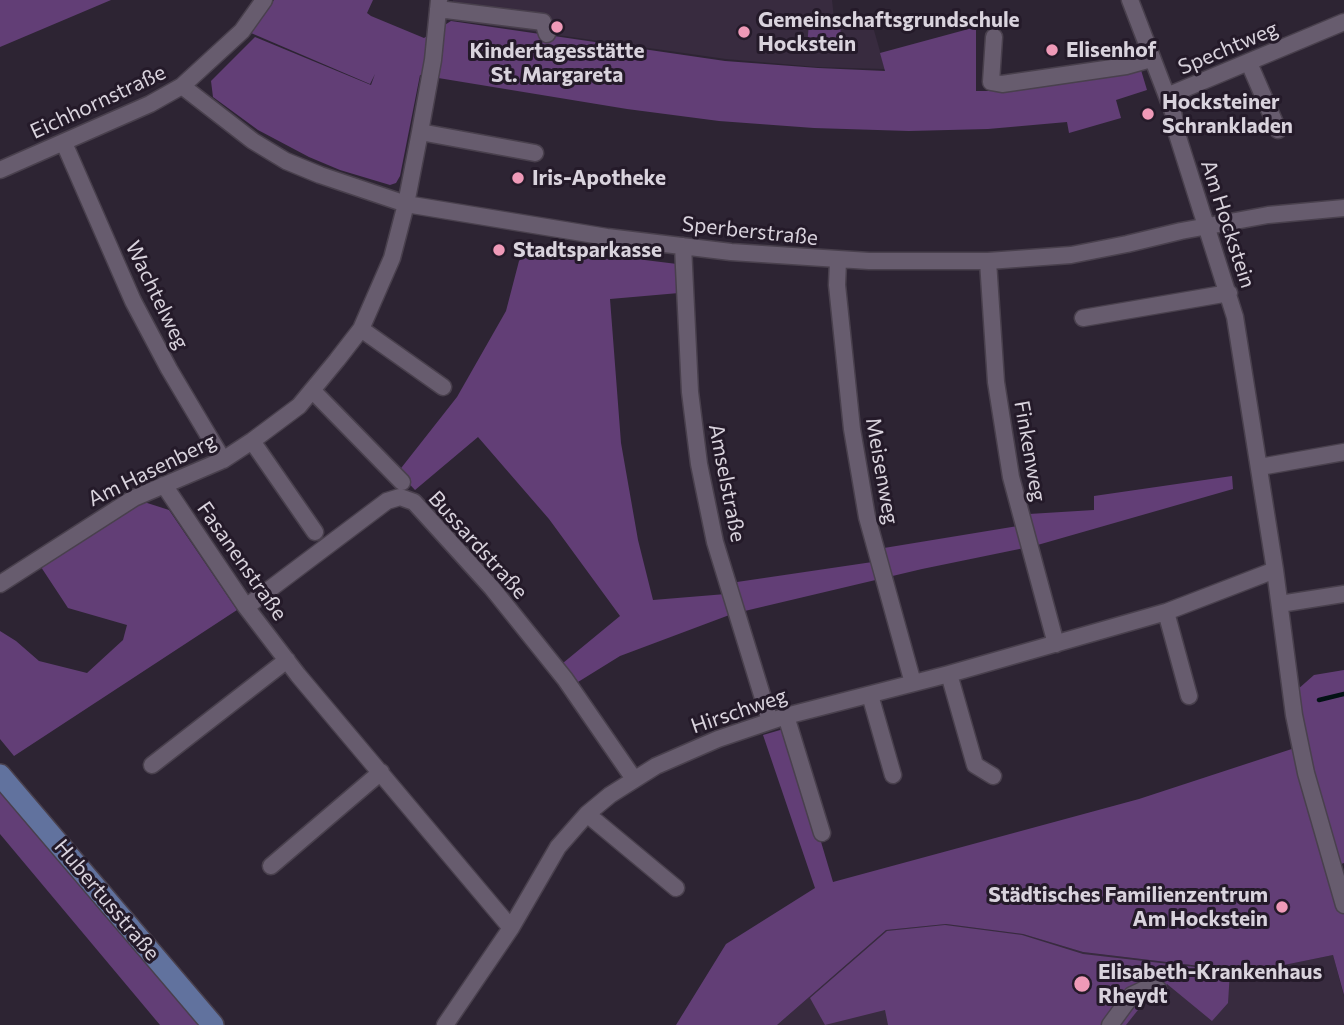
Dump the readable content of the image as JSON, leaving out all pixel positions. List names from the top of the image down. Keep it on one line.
{"streets":{"main road":["Hubertusstraße"],"street":["Spechtweg","Eichhornstraße","Am Hockstein","Sperberstraße","Wachtelweg","Finkenweg","Am Hasenberg","Meisenweg","Amselstraße","Bussardstraße","Fasanenstraße","Hirschweg"]},"crossings":[["Spechtweg","Am Hockstein"],["Eichhornstraße","Sperberstraße"],["Eichhornstraße","Wachtelweg"],["Am Hockstein","Sperberstraße"],["Am Hockstein","Hirschweg"],["Sperberstraße","Finkenweg"],["Sperberstraße","Am Hasenberg"],["Sperberstraße","Meisenweg"],["Sperberstraße","Amselstraße"],["Wachtelweg","Am Hasenberg"],["Finkenweg","Hirschweg"],["Am Hasenberg","Fasanenstraße"],["Meisenweg","Hirschweg"],["Amselstraße","Hirschweg"],["Bussardstraße","Fasanenstraße"],["Bussardstraße","Hirschweg"],["Fasanenstraße","Hirschweg"]],"places":["Kindertagesstätte St. Margareta","Gemeinschaftsgrundschule Hockstein","Elisenhof","Hocksteiner Schrankladen","Iris-Apotheke","Stadtsparkasse","Städtisches Familienzentrum Am Hockstein","Elisabeth-Krankenhaus Rheydt"]}
